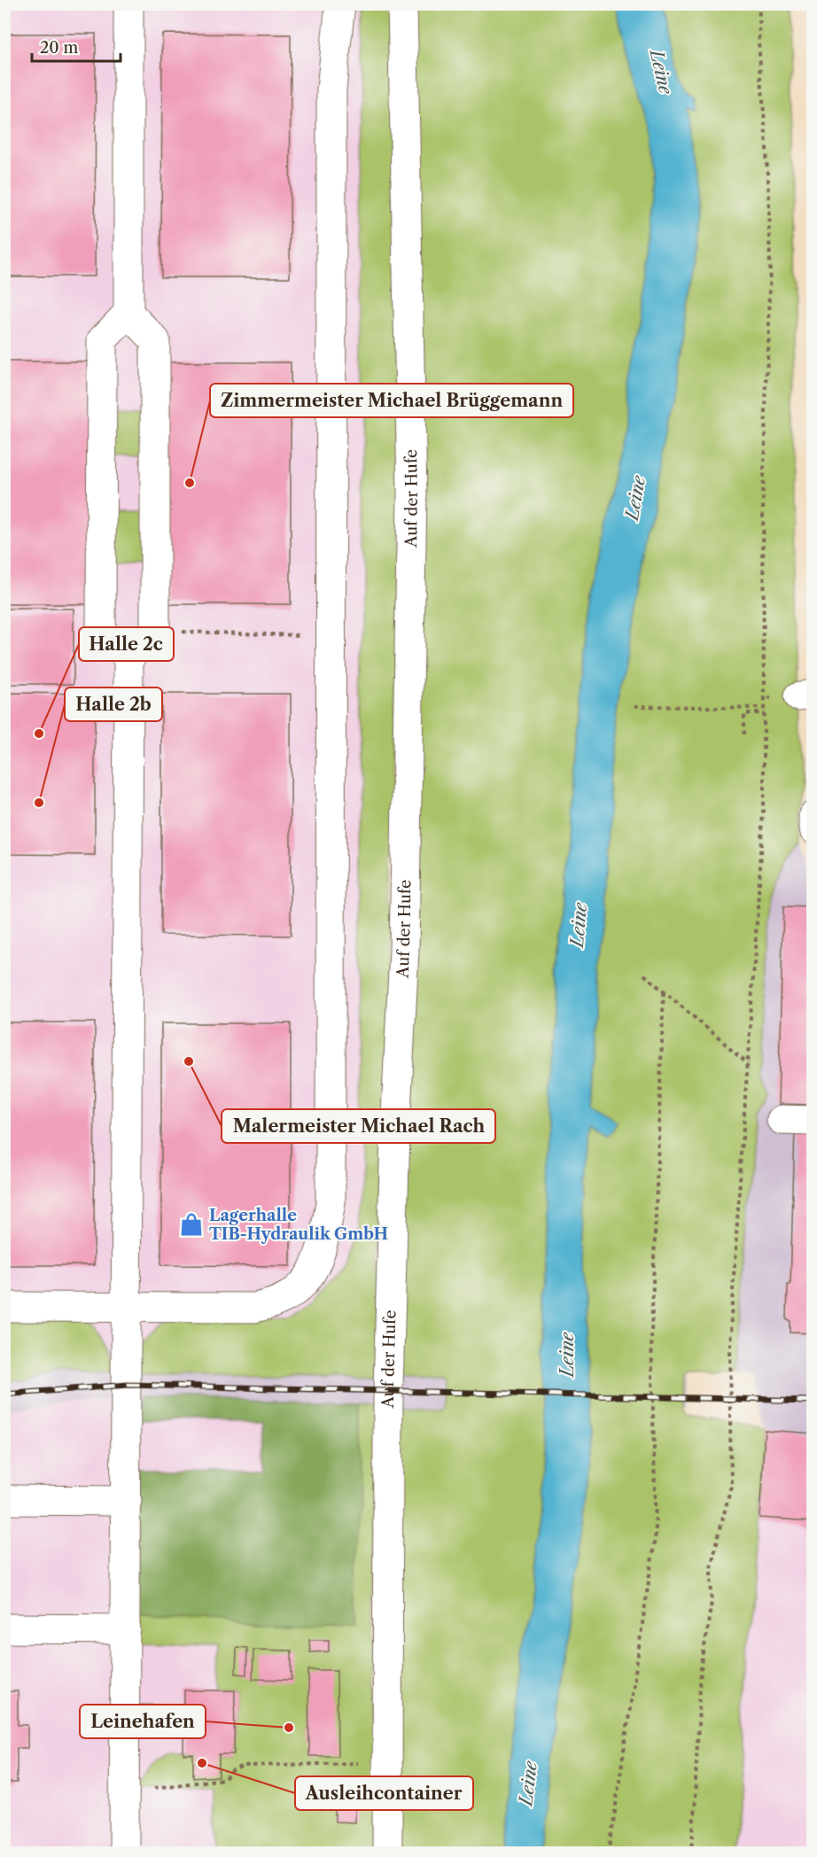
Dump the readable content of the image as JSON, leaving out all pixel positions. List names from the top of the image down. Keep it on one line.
{"streets":{"lane":["Auf der Hufe"]},"water":["Leine"],"places":{"other":["Zimmermeister Michael Brüggemann","Halle 2c","Halle 2b","Malermeister Michael Rach","Leinehafen","Ausleihcontainer"],"shop":["Lagerhalle TIB-Hydraulik GmbH"]},"scale_bar":"20 m"}
